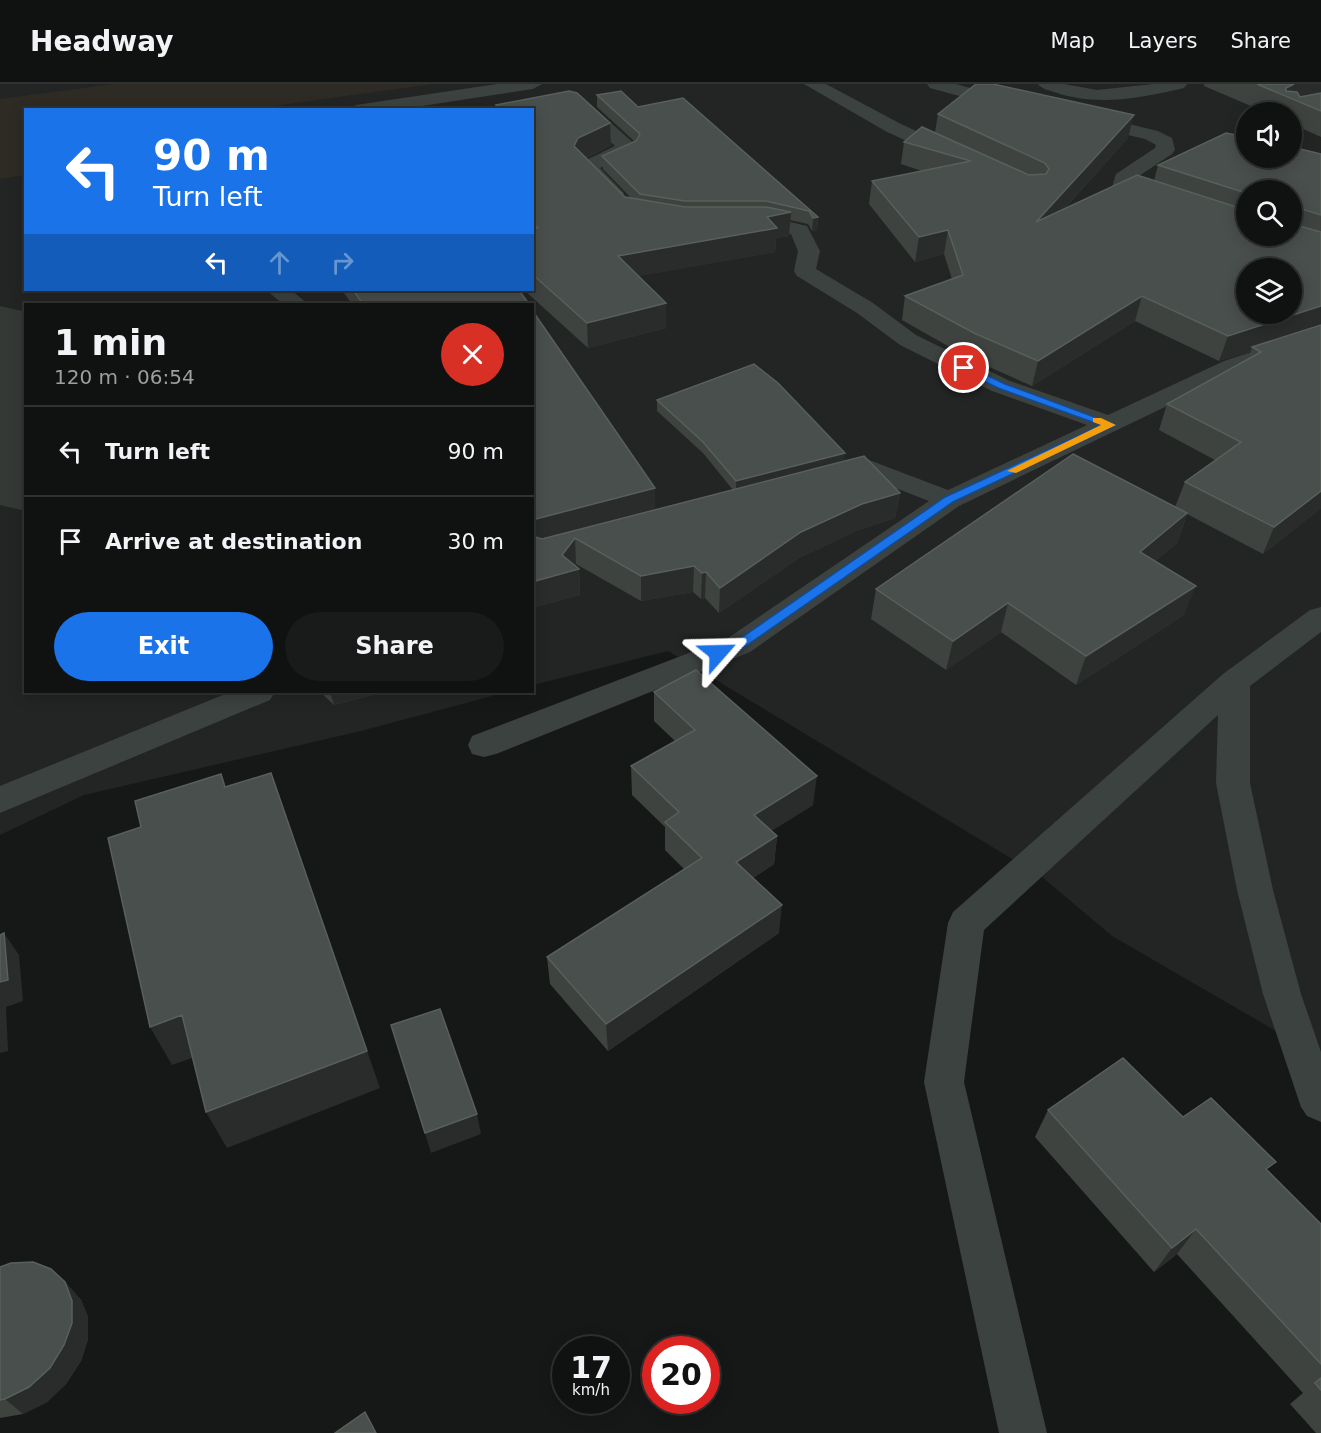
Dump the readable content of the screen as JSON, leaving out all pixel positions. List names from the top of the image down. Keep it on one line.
{"page":{"header":"Headway","nav":["Map","Layers","Share"],"turn":["90 m","Turn left"],"heading":["1 min","120 m · 06:54"],"list":[{"name":"Turn left","value":"90 m"},{"name":"Arrive at destination","value":"30 m"}],"buttons":["Exit","Share"],"speed":"17 km/h","limit":"20"}}
